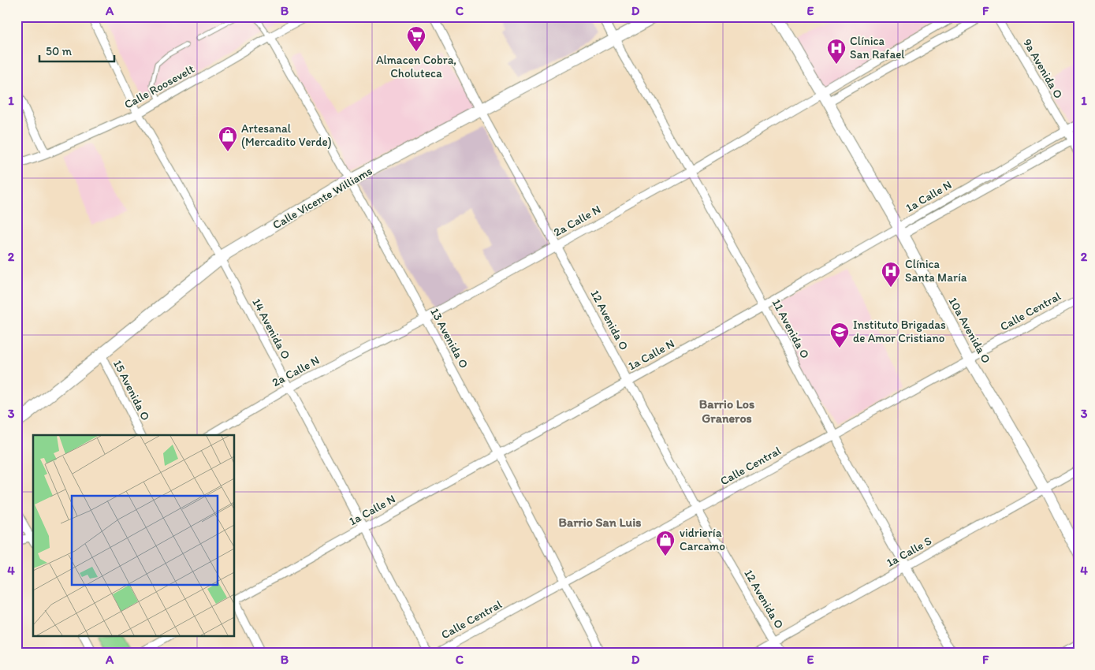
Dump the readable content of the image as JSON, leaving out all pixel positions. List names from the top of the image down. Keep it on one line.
{"streets":{"main road":["Calle Vicente Williams"],"street":["9a Avenida O","Calle Roosevelt","1a Calle N","2a Calle N","Calle Central","12 Avenida O","14 Avenida O","11 Avenida O","10a Avenida O","13 Avenida O","15 Avenida O","1a Calle S"]},"crossings":[["9a Avenida O","1a Calle N"],["Calle Roosevelt","14 Avenida O"],["Calle Roosevelt","13 Avenida O"],["1a Calle N","12 Avenida O"],["1a Calle N","14 Avenida O"],["1a Calle N","11 Avenida O"],["1a Calle N","10a Avenida O"],["1a Calle N","13 Avenida O"],["Calle Vicente Williams","12 Avenida O"],["Calle Vicente Williams","14 Avenida O"],["Calle Vicente Williams","11 Avenida O"],["Calle Vicente Williams","13 Avenida O"],["Calle Vicente Williams","15 Avenida O"],["2a Calle N","12 Avenida O"],["2a Calle N","14 Avenida O"],["2a Calle N","11 Avenida O"],["2a Calle N","10a Avenida O"],["2a Calle N","13 Avenida O"],["Calle Central","12 Avenida O"],["Calle Central","11 Avenida O"],["Calle Central","10a Avenida O"],["Calle Central","13 Avenida O"],["12 Avenida O","1a Calle S"],["11 Avenida O","1a Calle S"],["10a Avenida O","1a Calle S"]],"districts":["Barrio Los Graneros","Barrio San Luis"],"places":{"supermarket":["Almacen Cobra, Choluteca"],"hospital":["Clínica San Rafael","Clínica Santa María"],"shop":["Artesanal (Mercadito Verde)","vidriería Carcamo"],"school or university":["Instituto Brigadas de Amor Cristiano"]},"scale_bar":"50 m","grid":{"columns":["A","B","C","D","E","F"],"rows":["1","2","3","4"]}}
